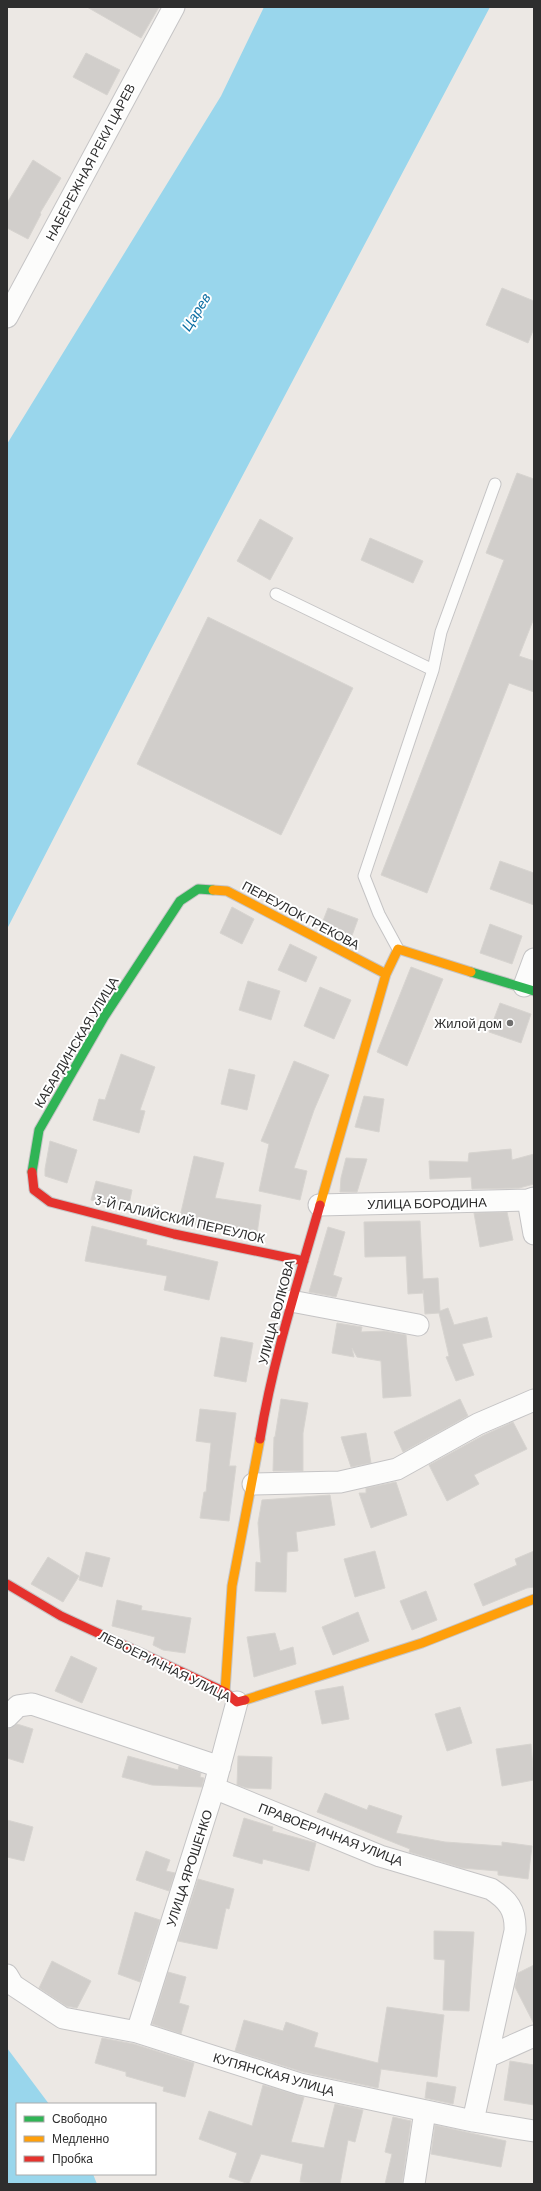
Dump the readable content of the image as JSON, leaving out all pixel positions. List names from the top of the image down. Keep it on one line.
{"streets":{"street":["НАБЕРЕЖНАЯ РЕКИ ЦАРЕВ","ПЕРЕУЛОК ГРЕКОВА","КАБАРДИНСКАЯ УЛИЦА","УЛИЦА БОРОДИНА","3-Й ГАЛИЙСКИЙ ПЕРЕУЛОК","УЛИЦА ВОЛКОВА","ЛЕВОЕРИЧНАЯ УЛИЦА","ПРАВОЕРИЧНАЯ УЛИЦА","УЛИЦА ЯРОШЕНКО","КУПЯНСКАЯ УЛИЦА"]},"crossings":[["ПЕРЕУЛОК ГРЕКОВА","КАБАРДИНСКАЯ УЛИЦА"],["ПЕРЕУЛОК ГРЕКОВА","УЛИЦА ВОЛКОВА"],["КАБАРДИНСКАЯ УЛИЦА","3-Й ГАЛИЙСКИЙ ПЕРЕУЛОК"],["УЛИЦА БОРОДИНА","УЛИЦА ВОЛКОВА"],["3-Й ГАЛИЙСКИЙ ПЕРЕУЛОК","УЛИЦА ВОЛКОВА"],["УЛИЦА ВОЛКОВА","ЛЕВОЕРИЧНАЯ УЛИЦА"],["УЛИЦА ВОЛКОВА","УЛИЦА ЯРОШЕНКО"],["ЛЕВОЕРИЧНАЯ УЛИЦА","УЛИЦА ЯРОШЕНКО"],["ПРАВОЕРИЧНАЯ УЛИЦА","УЛИЦА ЯРОШЕНКО"],["УЛИЦА ЯРОШЕНКО","КУПЯНСКАЯ УЛИЦА"]],"water":["Царев"],"places":["Жилой дом"],"legend":["Свободно","Медленно","Пробка"]}
